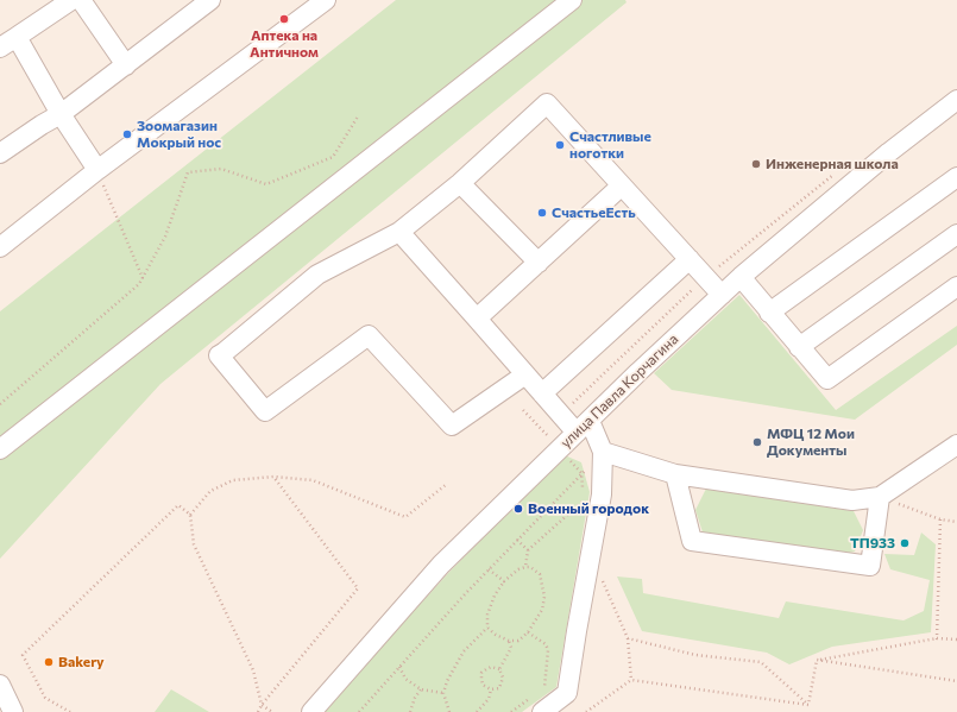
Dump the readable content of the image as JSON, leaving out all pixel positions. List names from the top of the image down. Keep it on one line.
{"streets":{"street":["улица Павла Корчагина"]},"places":["Аптека на Античном","Зоомагазин Мокрый нос","Счастливые ноготки","Инженерная школа","СчастьеЕсть","МФЦ 12 Мои Документы","Военный городок","ТП933","Bakery"]}
